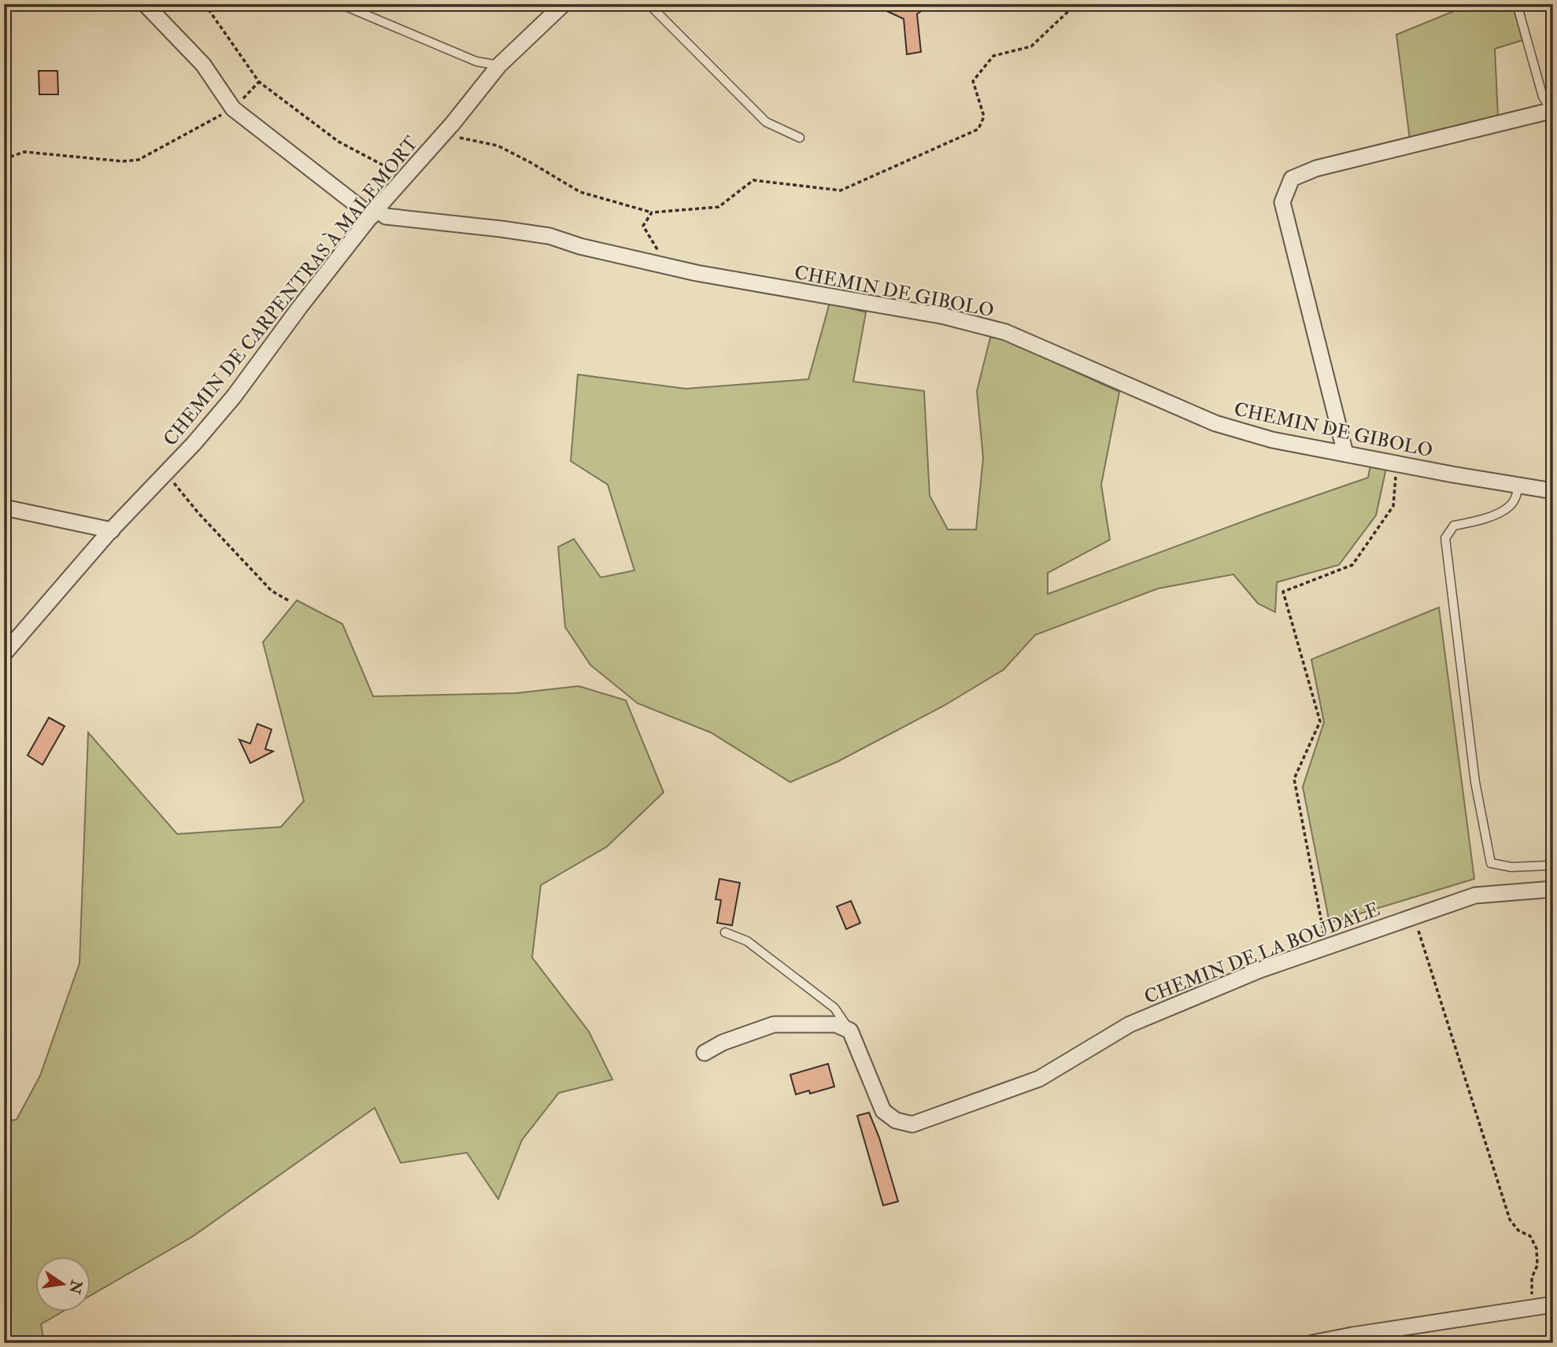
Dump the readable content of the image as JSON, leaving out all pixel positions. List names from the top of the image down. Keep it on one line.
{"streets":{"street":["CHEMIN DE CARPENTRAS À MALEMORT","CHEMIN DE GIBOLO","CHEMIN DE LA BOUDALE"]},"crossings":[["CHEMIN DE CARPENTRAS À MALEMORT","CHEMIN DE GIBOLO"]],"north":"right"}
